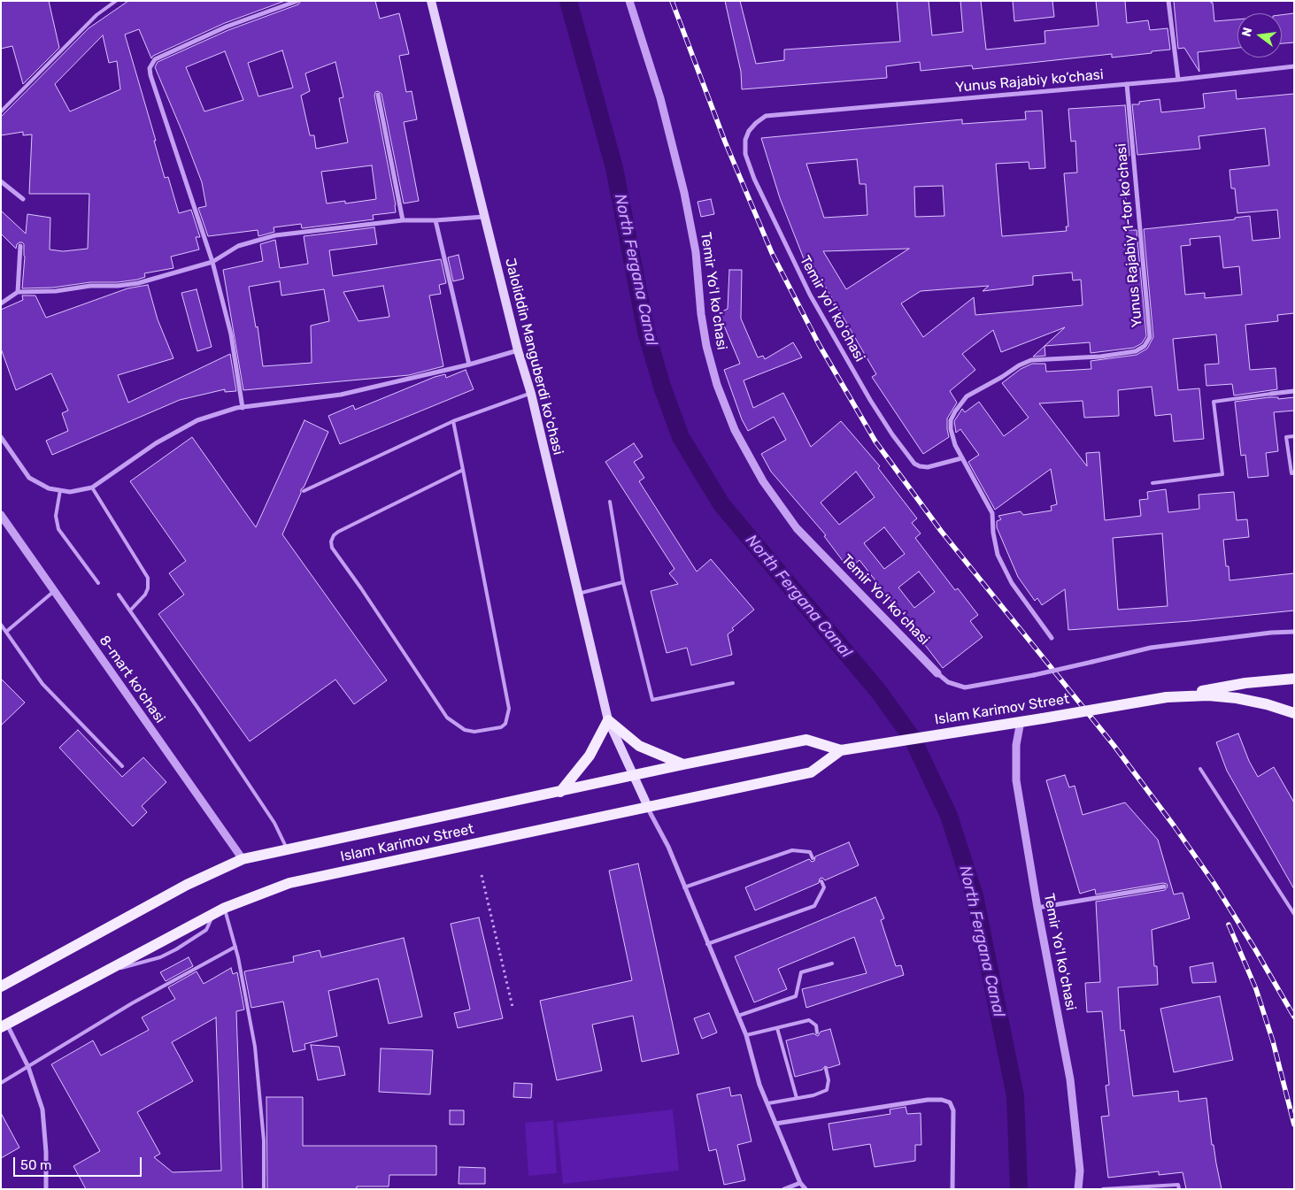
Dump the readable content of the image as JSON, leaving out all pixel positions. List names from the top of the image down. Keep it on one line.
{"streets":{"main road":["Jaloliddin Manguberdi koʻchasi","Islam Karimov Street"],"street":["Yunus Rajabiy ko‘chasi","Yunus Rajabiy 1-tor koʻchasi","Temir Yoʻl koʻchasi","Temir yoʻl koʻchasi","8-mart ko'chasi"]},"crossings":[["Yunus Rajabiy ko‘chasi","Yunus Rajabiy 1-tor koʻchasi"],["Yunus Rajabiy ko‘chasi","Temir yoʻl koʻchasi"],["Yunus Rajabiy 1-tor koʻchasi","Temir yoʻl koʻchasi"],["Temir Yoʻl koʻchasi","Islam Karimov Street"],["Jaloliddin Manguberdi koʻchasi","Islam Karimov Street"],["8-mart ko'chasi","Islam Karimov Street"]],"water":["North Fergana Canal"],"scale_bar":"50 m","north":"left"}
